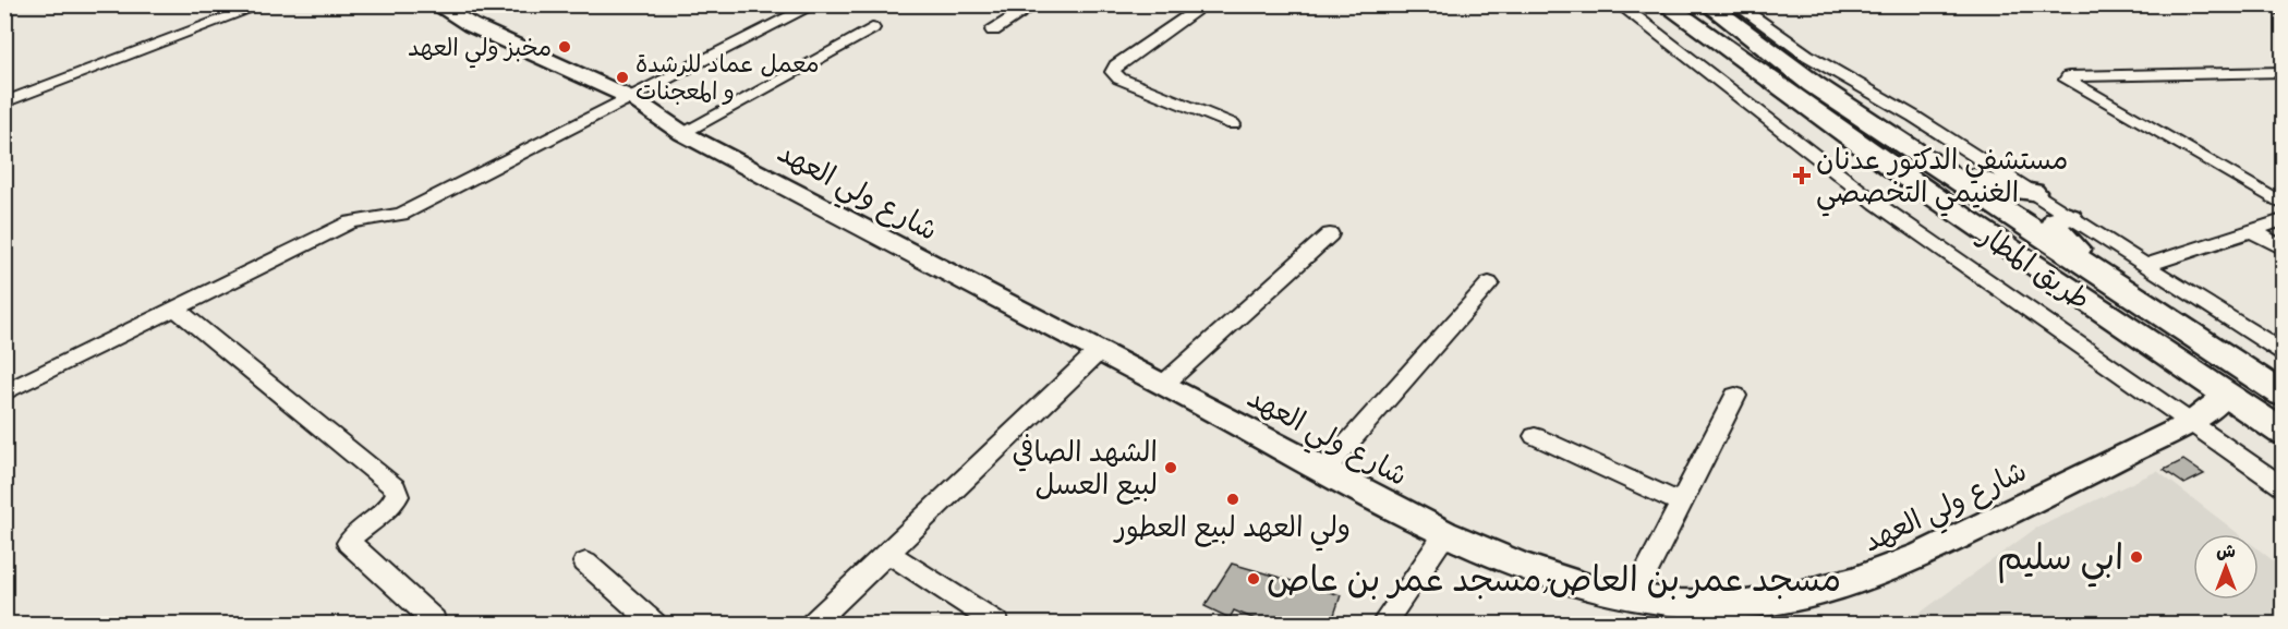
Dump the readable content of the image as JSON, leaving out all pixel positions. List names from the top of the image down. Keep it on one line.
{"streets":{"highway":["طريق المطار"],"main road":["شارع ولي العهد"]},"crossings":[["شارع ولي العهد","طريق المطار"]],"places":{"other":["مخبز ولي العهد","معمل عماد للرشدة و المعجنات","الشهد الصافي لبيع العسل","ولي العهد لبيع العطور","ابي سليم","مسجد عمر بن العاص;مسجد عمر بن عاص"],"health":["مستشفي الدكتور عدنان الغنيمي التخصصي"]},"north":"top"}
